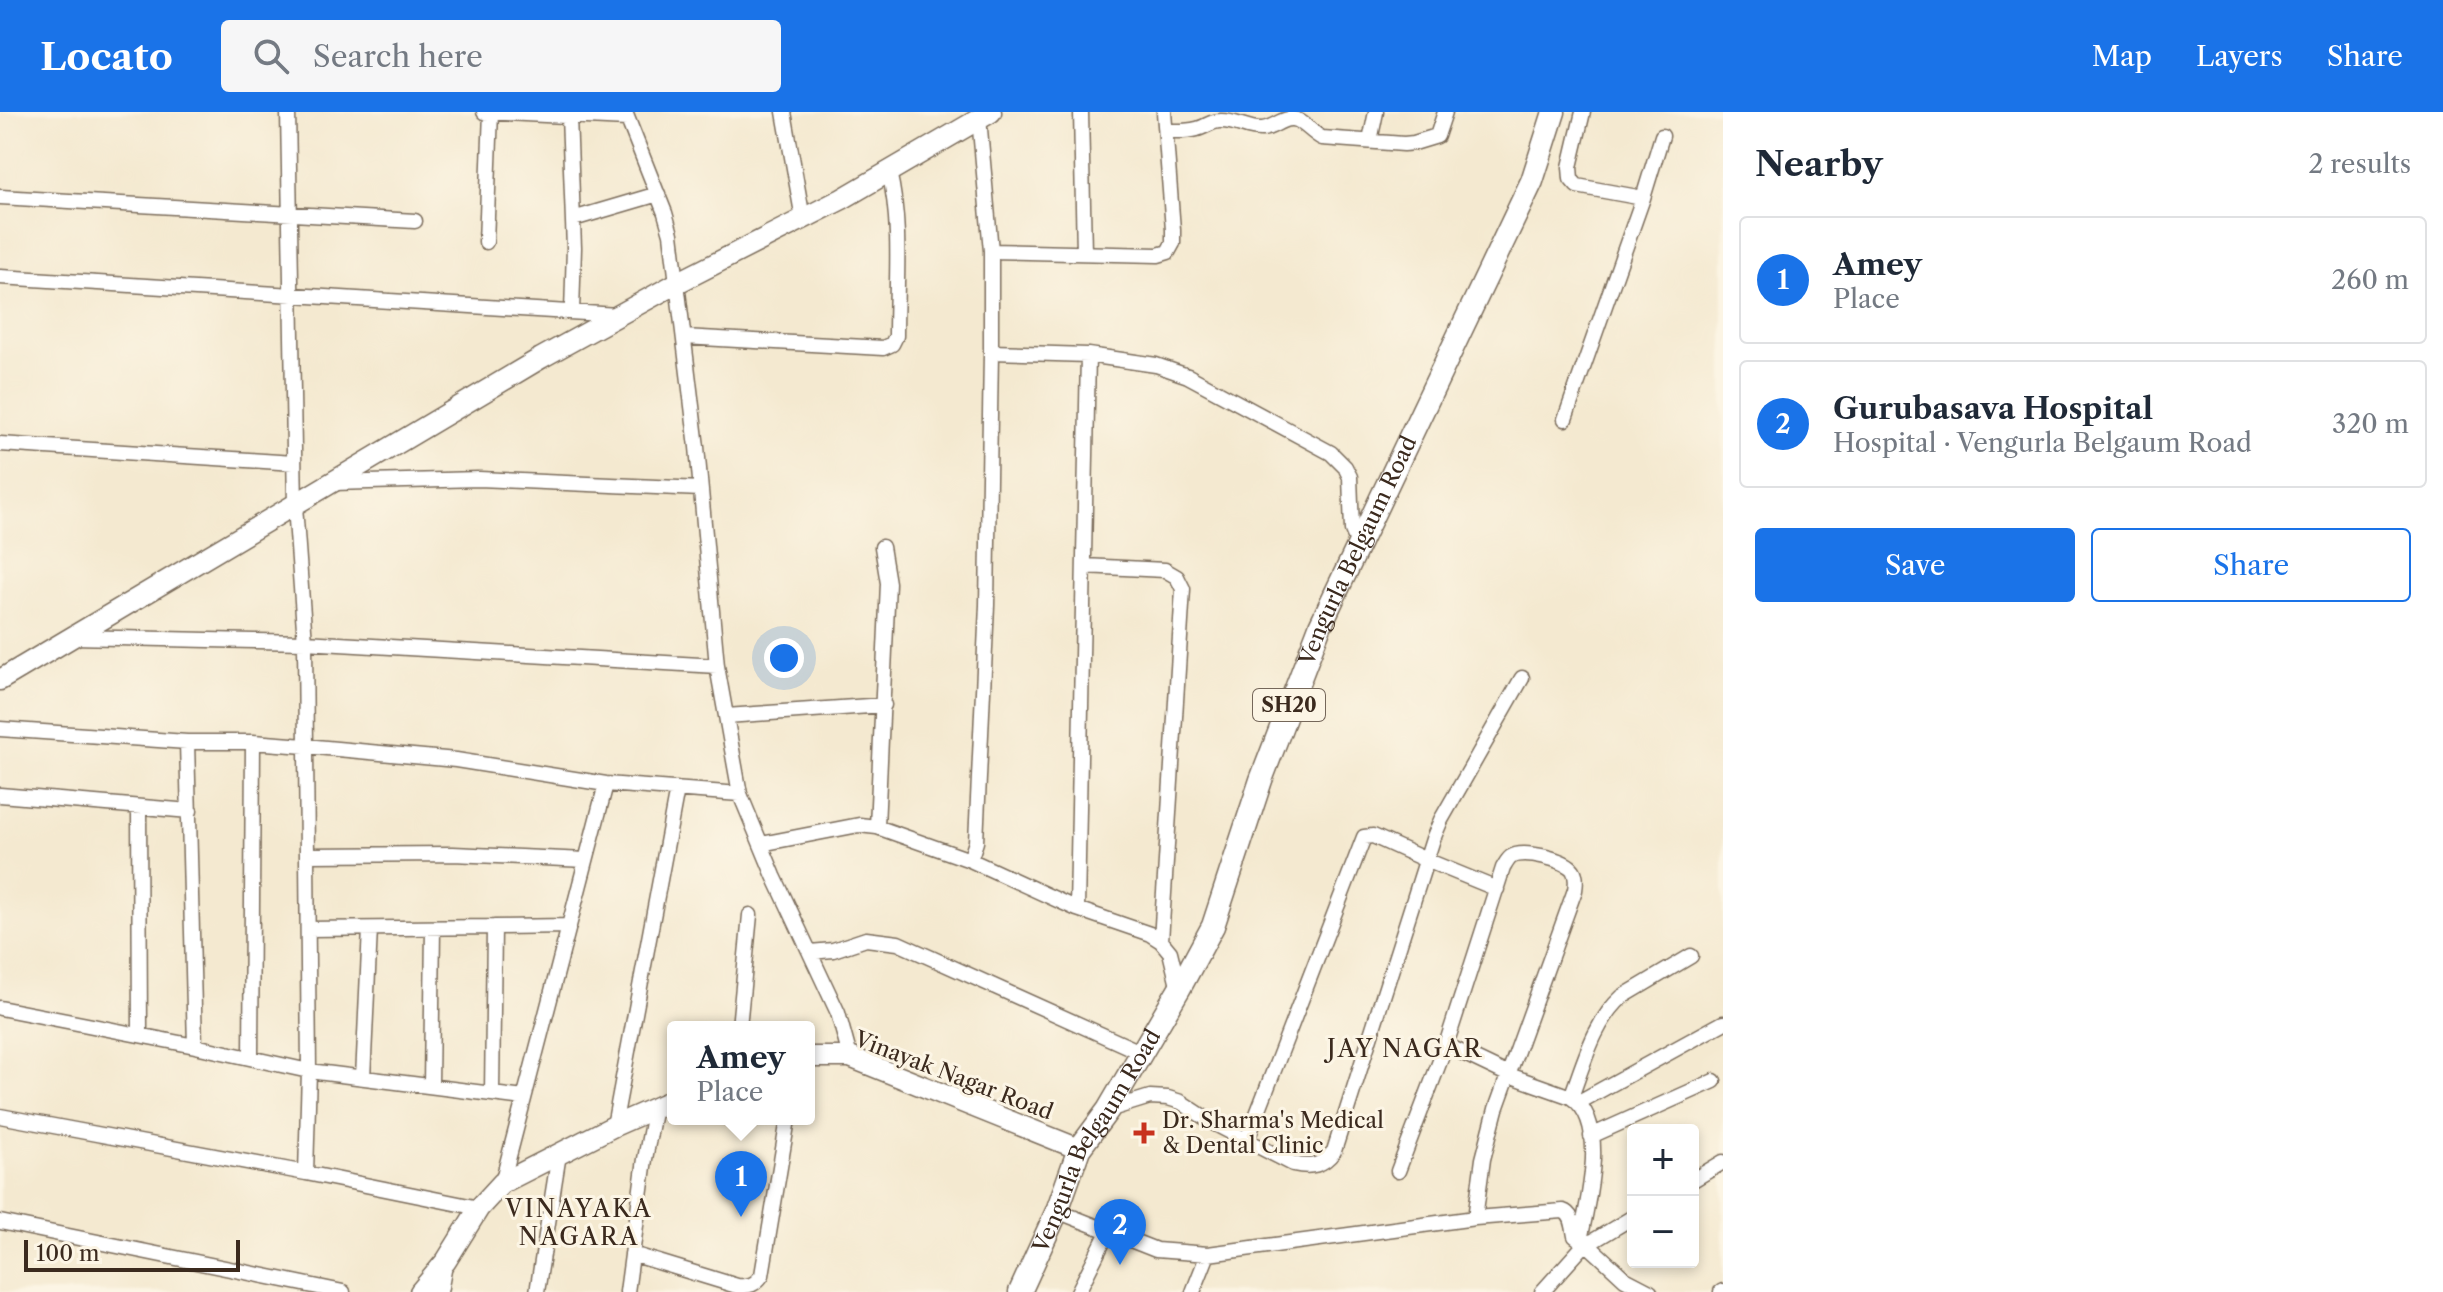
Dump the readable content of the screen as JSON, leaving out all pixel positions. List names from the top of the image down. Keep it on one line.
{"streets":{"main road":["Vengurla Belgaum Road","SH20","Vinayak Nagar Road"]},"crossings":[["Vengurla Belgaum Road","Vinayak Nagar Road"]],"districts":["JAY NAGAR","VINAYAKA NAGARA"],"places":{"health":["Dr. Sharma's Medical & Dental Clinic"]},"scale_bar":"100 m","page":{"header":"Locato","search":"Search here","nav":["Map","Layers","Share"],"heading":["Nearby","2 results"],"list":[{"mark":"1","name":"Amey","note":"Place","value":"260 m"},{"mark":"2","name":"Gurubasava Hospital","note":"Hospital · Vengurla Belgaum Road","value":"320 m"}],"buttons":["Save","Share"],"popup":["Amey","Place"],"map_buttons":["+","−"],"pins":["1","2"],"scale":"100 m"}}
